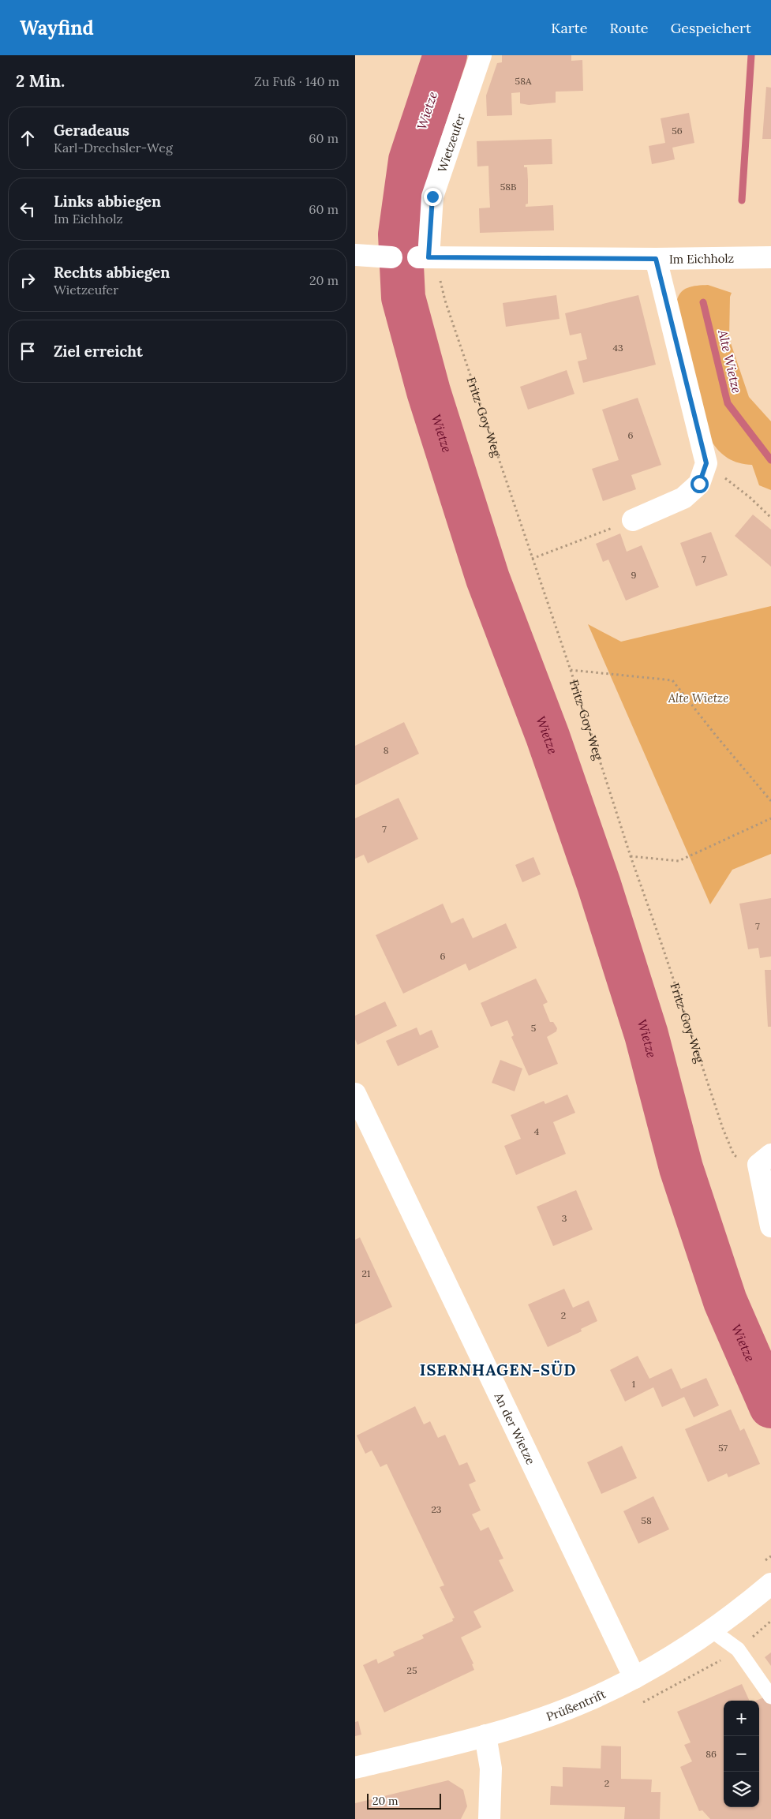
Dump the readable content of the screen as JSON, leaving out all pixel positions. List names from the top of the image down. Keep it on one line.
{"streets":{"street":["Wietzeufer","Im Eichholz","An der Wietze","Prüßentrift"],"path":["Fritz-Goy-Weg"]},"crossings":[["Wietzeufer","Im Eichholz"],["Wietzeufer","Fritz-Goy-Weg"],["Im Eichholz","Fritz-Goy-Weg"],["An der Wietze","Prüßentrift"]],"districts":["ISERNHAGEN-SÜD"],"water":["Wietze","Alte Wietze"],"parks":["Alte Wietze"],"house_numbers":["58A","56","58B","43","6","7","9","8","7","7","6","5","4","3","21","2","1","57","23","58","25","86","2"],"scale_bar":"20 m","page":{"header":"Wayfind","nav":["Karte","Route","Gespeichert"],"heading":["2 Min.","Zu Fuß · 140 m"],"list":[["Geradeaus","Karl-Drechsler-Weg","60 m"],["Links abbiegen","Im Eichholz","60 m"],["Rechts abbiegen","Wietzeufer","20 m"],"Ziel erreicht"],"map_buttons":["+","−"],"scale":"20 m"}}
